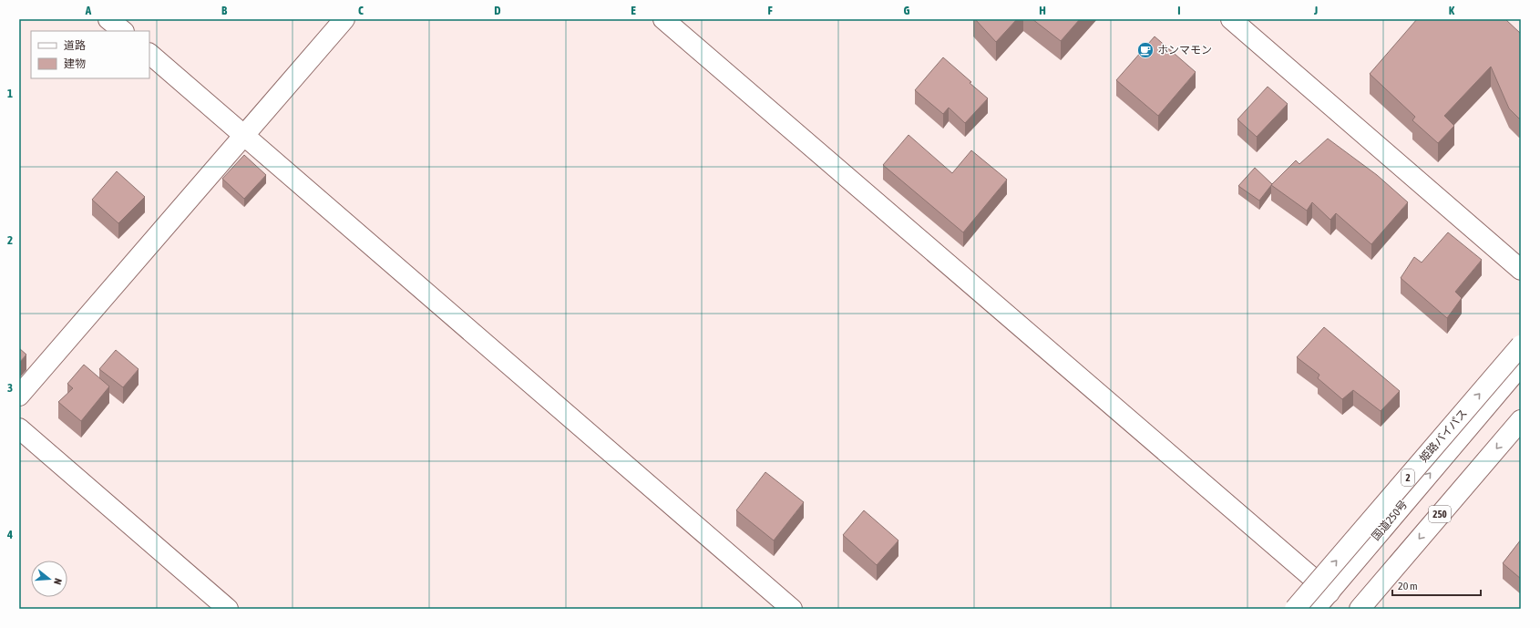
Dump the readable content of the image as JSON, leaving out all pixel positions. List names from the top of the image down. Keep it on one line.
{"streets":{"main road":["姫路バイパス","2","250","国道250号"]},"places":{"cafe":["ホンマモン"]},"legend":["道路","建物"],"scale_bar":"20 m","north":"right","grid":{"columns":["A","B","C","D","E","F","G","H","I","J","K"],"rows":["1","2","3","4"]}}
